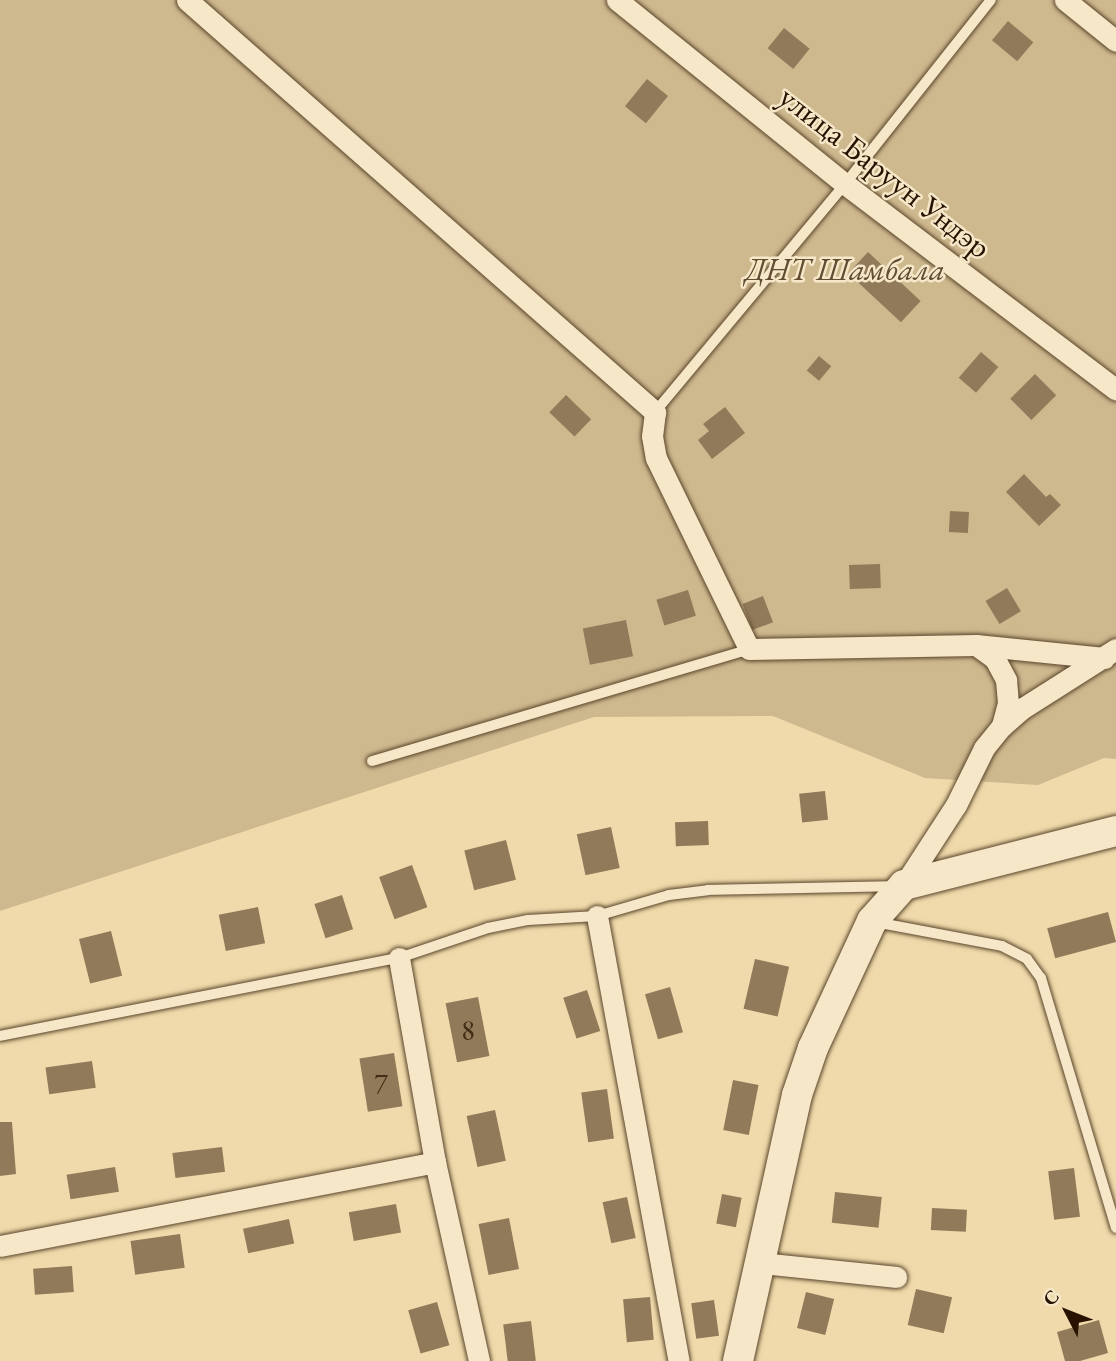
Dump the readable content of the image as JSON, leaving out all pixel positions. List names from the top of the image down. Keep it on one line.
{"streets":{"street":["улица Баруун Ундэр"]},"parks":["ДНТ Шамбала"],"house_numbers":["8","7"],"north":"top left"}
